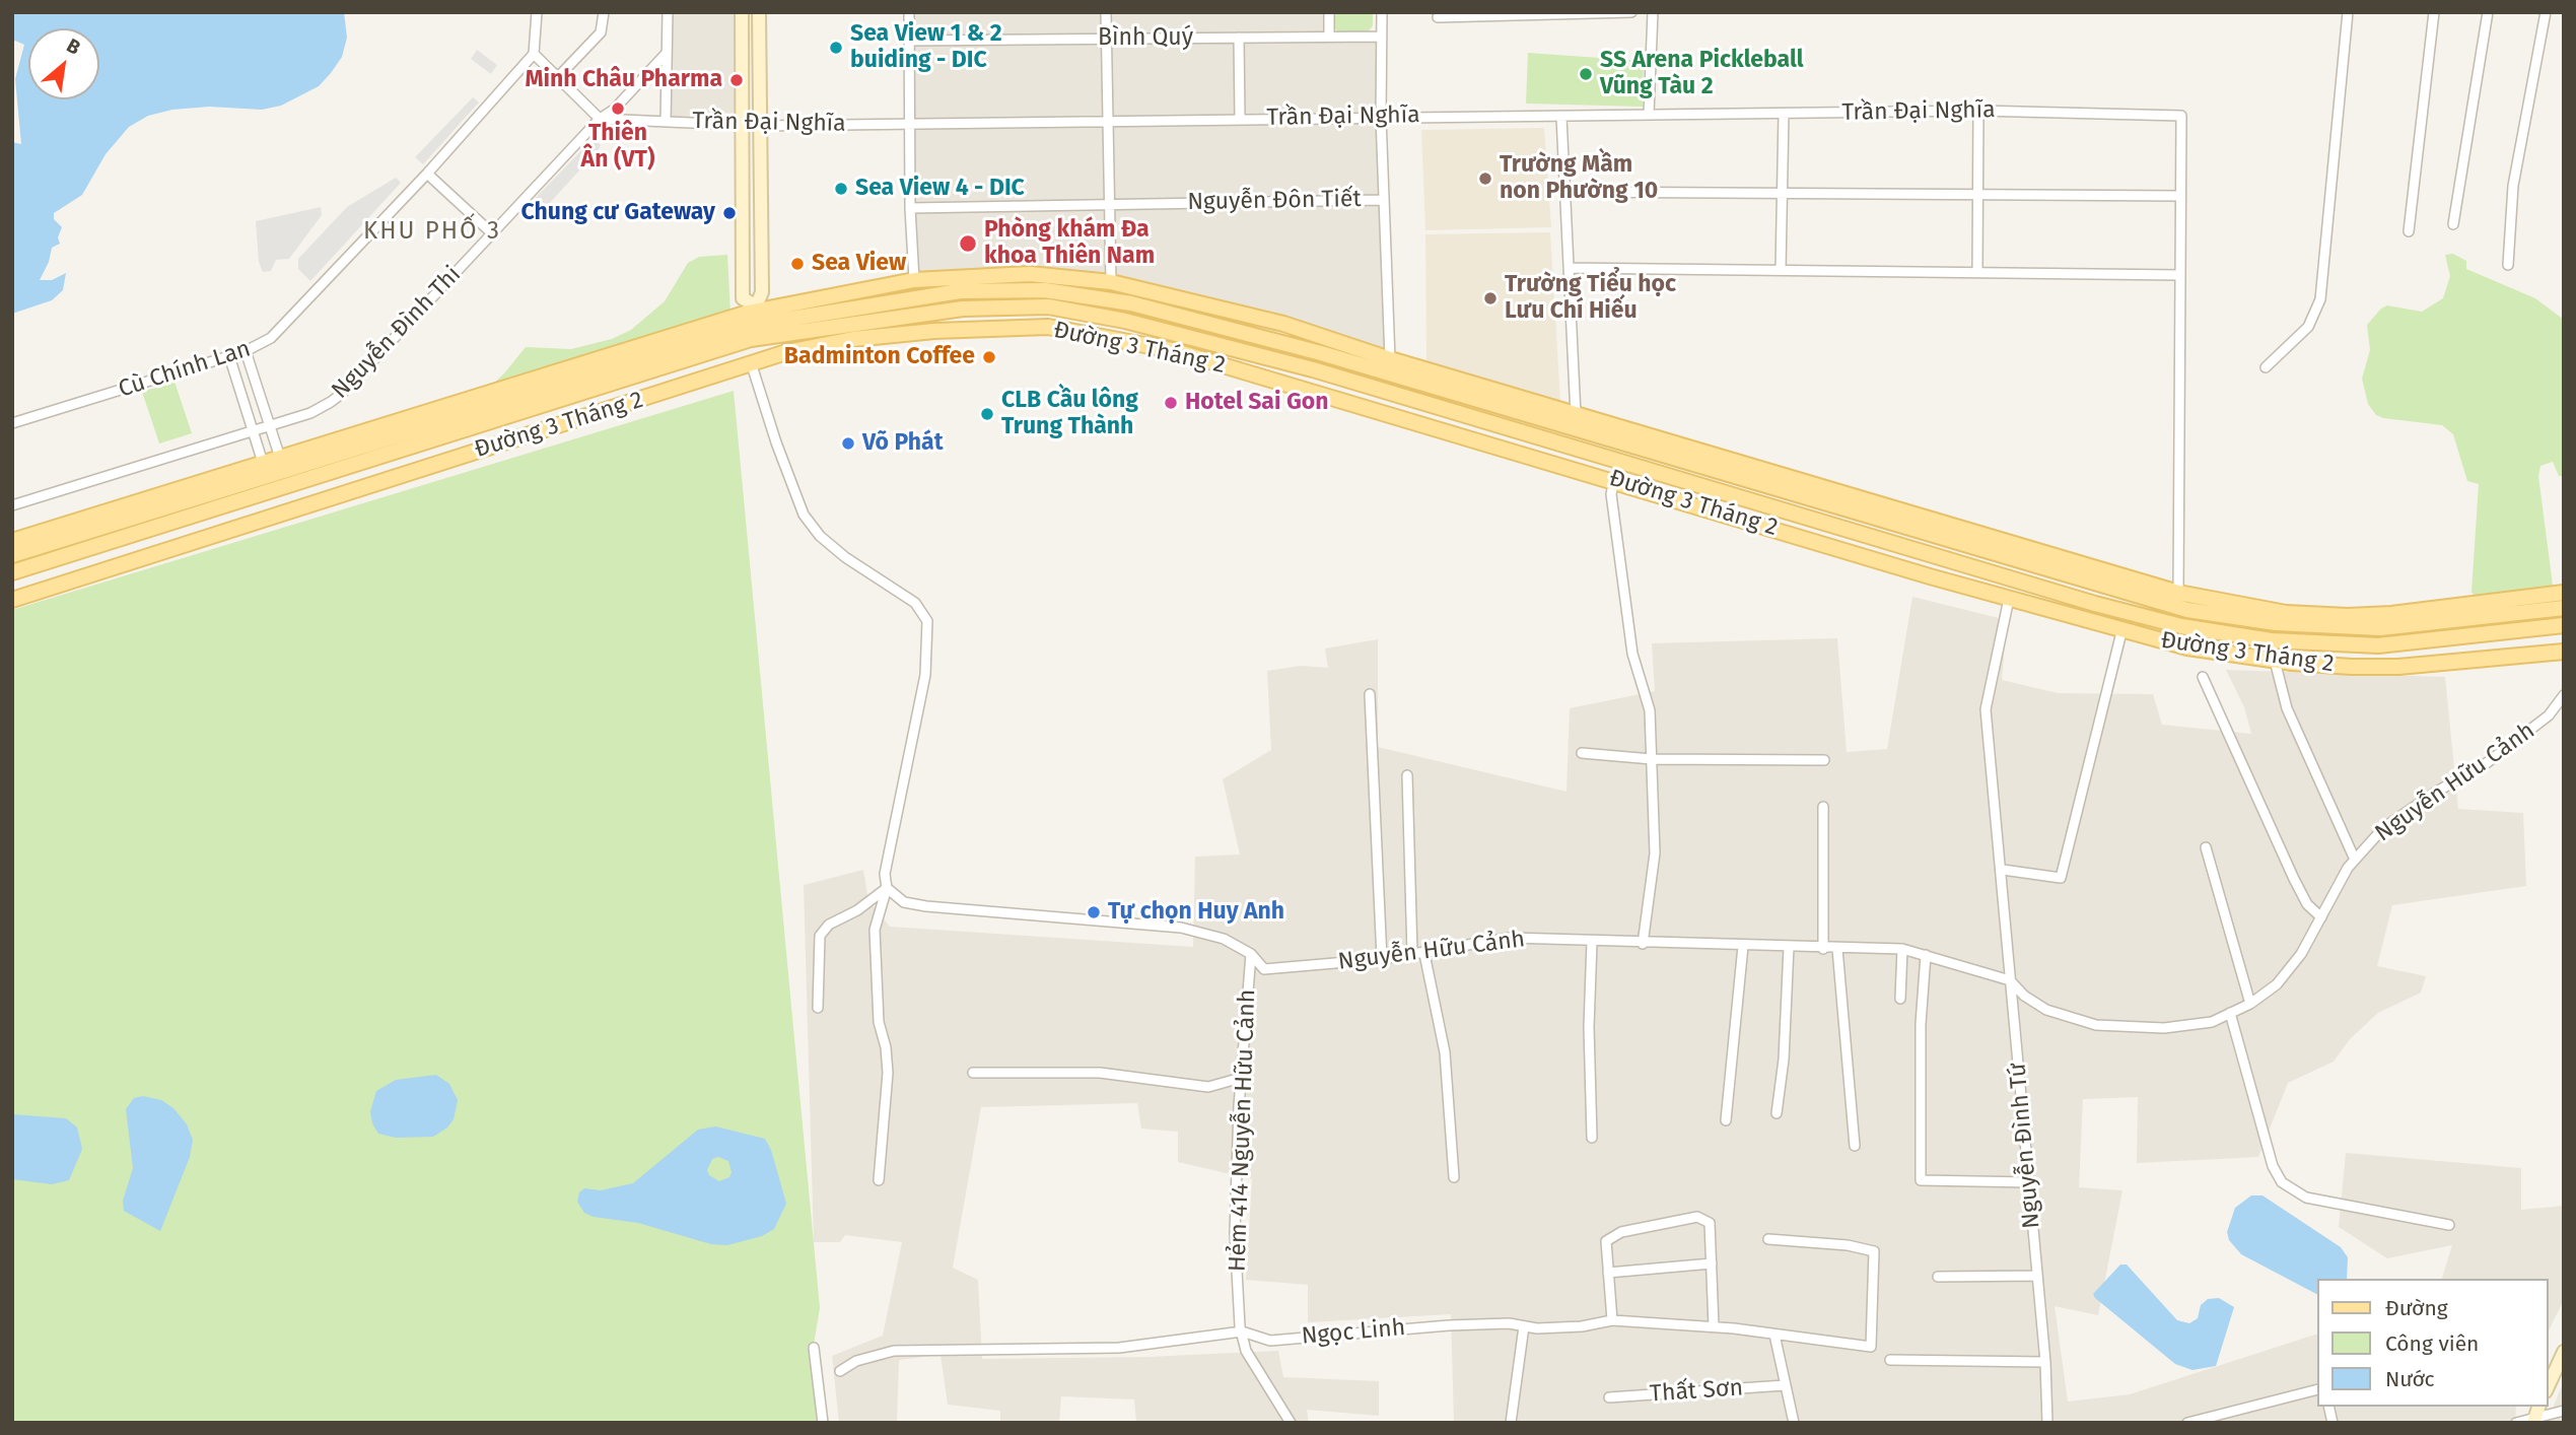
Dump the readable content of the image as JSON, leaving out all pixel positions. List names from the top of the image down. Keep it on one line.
{"streets":{"main road":["Đường 3 Tháng 2"],"street":["Bình Quý","Trần Đại Nghĩa","Nguyễn Đôn Tiết","Nguyễn Đình Thi","Cù Chính Lan","Nguyễn Hữu Cảnh","Hẻm 414 Nguyễn Hữu Cảnh","Nguyễn Đình Tứ","Ngọc Linh","Thất Sơn"]},"crossings":[["Trần Đại Nghĩa","Nguyễn Đình Thi"],["Đường 3 Tháng 2","Nguyễn Đình Tứ"],["Nguyễn Hữu Cảnh","Hẻm 414 Nguyễn Hữu Cảnh"],["Nguyễn Hữu Cảnh","Nguyễn Đình Tứ"],["Hẻm 414 Nguyễn Hữu Cảnh","Ngọc Linh"]],"districts":["KHU PHỐ 3"],"places":["Sea View 1 & 2 buiding - DIC","SS Arena Pickleball Vũng Tàu 2","Minh Châu Pharma","Thiên Ân (VT)","Trường Mầm non Phường 10","Sea View 4 - DIC","Chung cư Gateway","Phòng khám Đa khoa Thiên Nam","Sea View","Trường Tiểu học Lưu Chí Hiếu","Badminton Coffee","Hotel Sai Gon","CLB Cầu lông Trung Thành","Võ Phát","Tự chọn Huy Anh"],"legend":["Đường","Công viên","Nước"],"north":"top right"}
